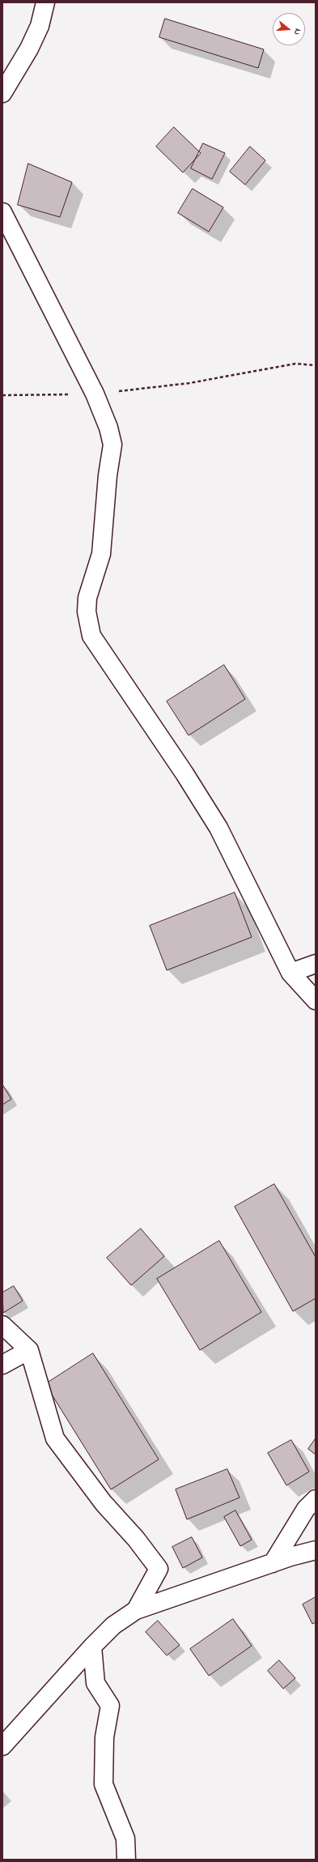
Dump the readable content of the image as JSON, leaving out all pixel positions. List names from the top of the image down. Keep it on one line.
{"north":"right"}
